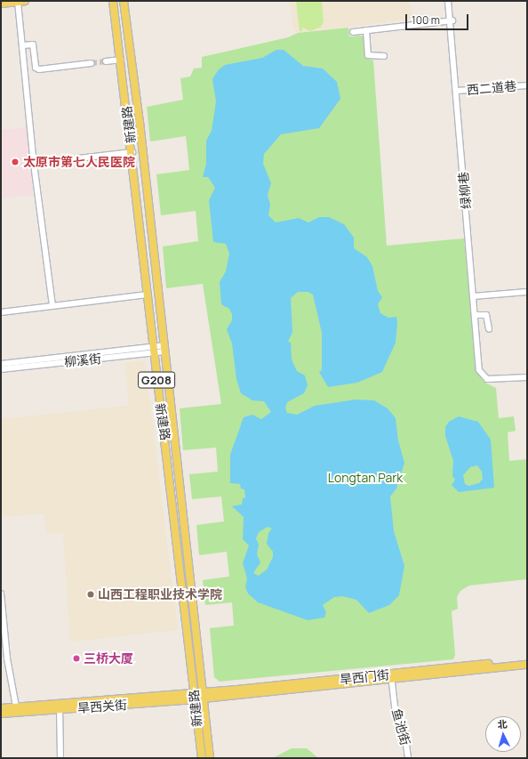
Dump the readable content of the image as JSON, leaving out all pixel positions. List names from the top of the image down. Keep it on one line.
{"streets":{"main road":["新建路","G208","旱西门街","旱西关街"],"street":["西二道巷","绿柳巷","柳溪街","鱼池街"]},"crossings":[["西二道巷","绿柳巷"],["新建路","柳溪街"],["新建路","旱西门街"],["新建路","旱西关街"],["旱西门街","旱西关街"],["旱西门街","鱼池街"]],"parks":["Longtan Park"],"places":["太原市第七人民医院","山西工程职业技术学院","三桥大厦"],"scale_bar":"100 m","north":"top"}
